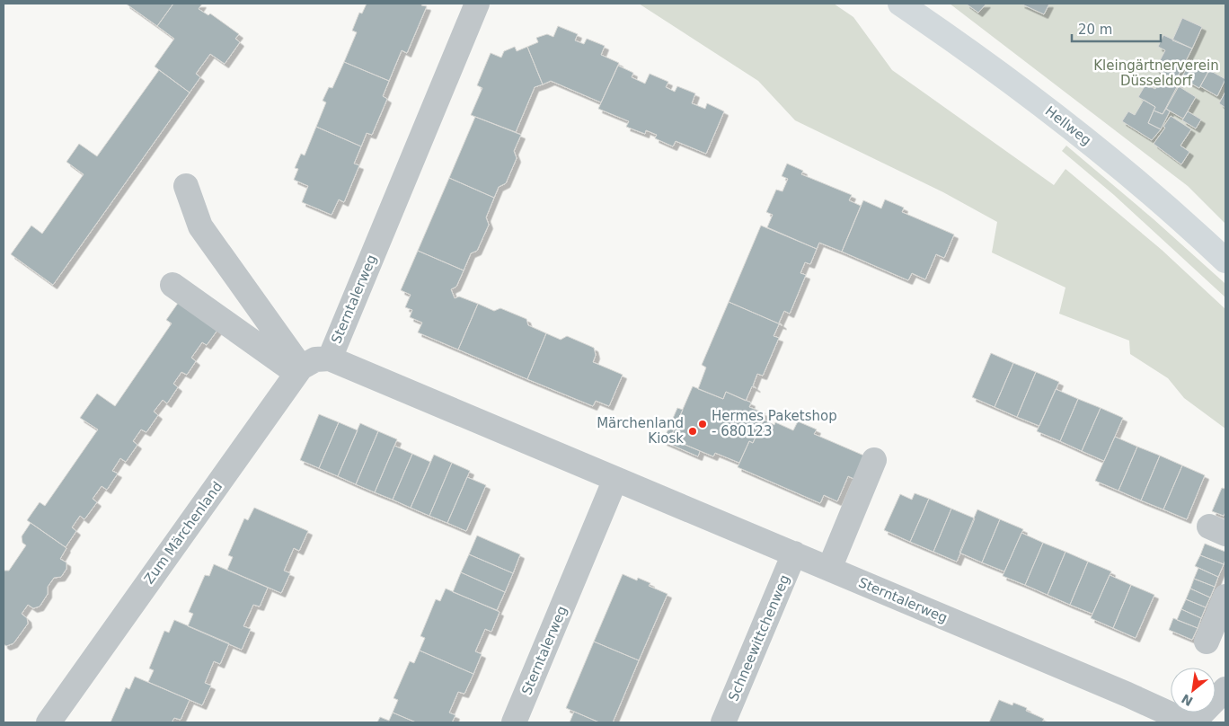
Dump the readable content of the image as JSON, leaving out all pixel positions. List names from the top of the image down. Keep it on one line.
{"streets":{"main road":["Hellweg"],"street":["Sterntalerweg","Zum Märchenland","Schneewittchenweg"]},"crossings":[["Sterntalerweg","Schneewittchenweg"]],"parks":["Kleingärtnerverein Düsseldorf"],"places":["Hermes Paketshop - 680123","Märchenland Kiosk"],"scale_bar":"20 m","north":"bottom left"}
